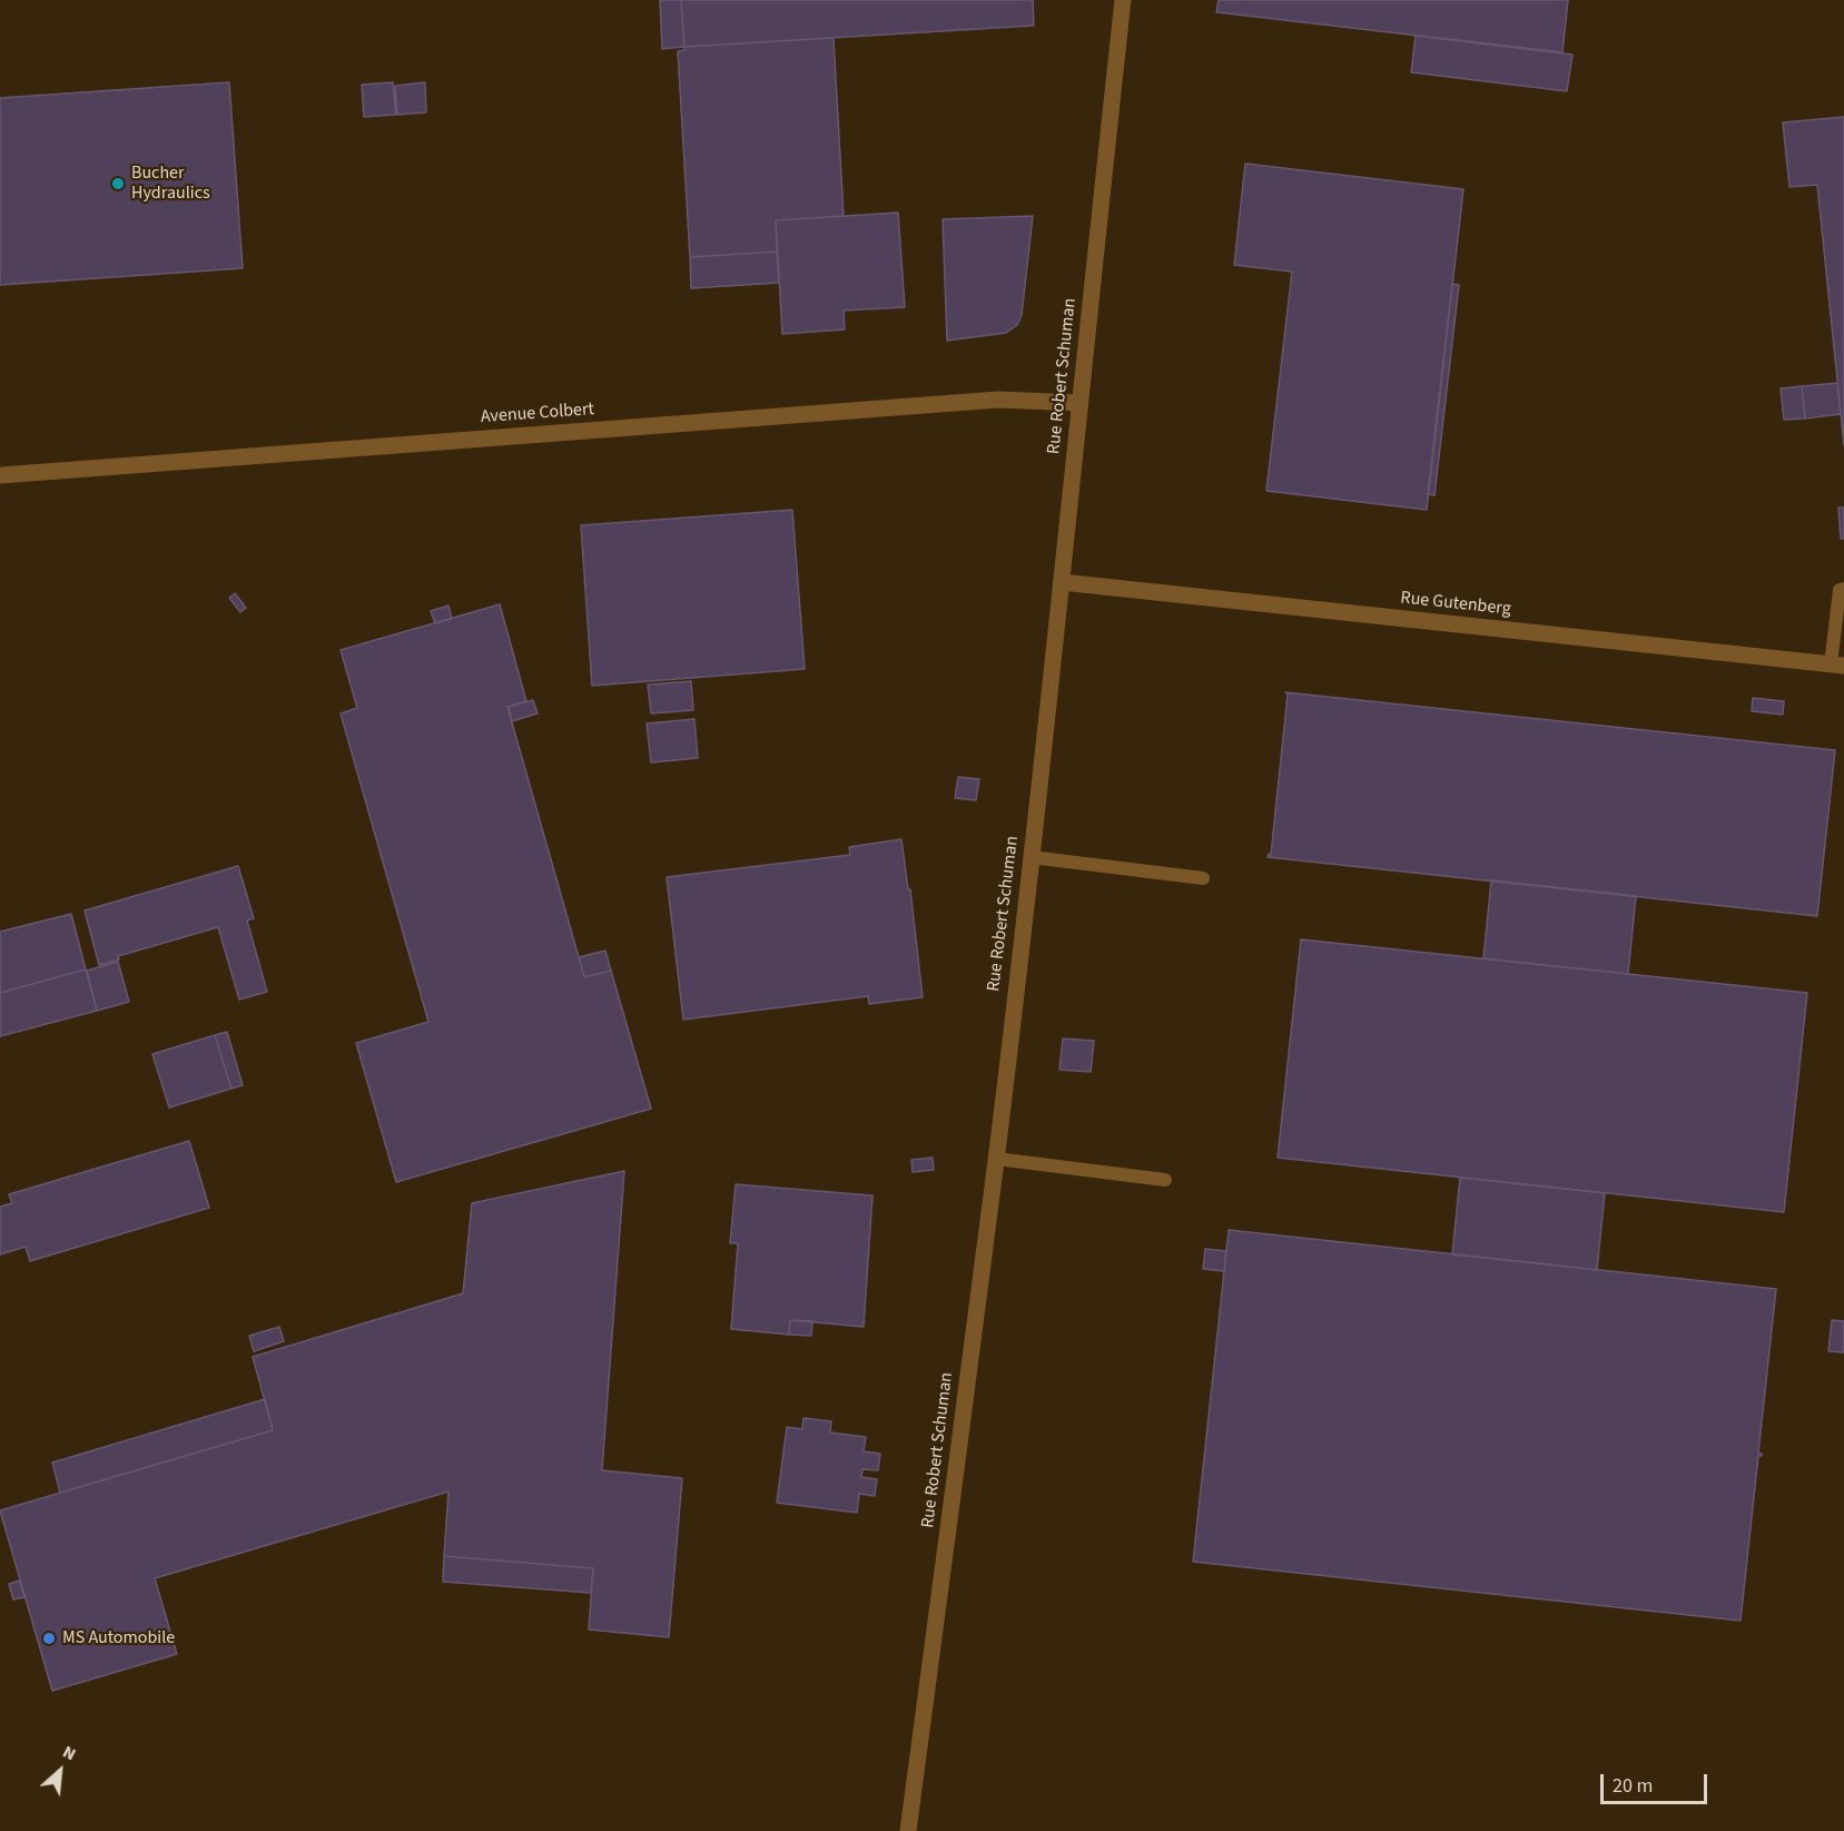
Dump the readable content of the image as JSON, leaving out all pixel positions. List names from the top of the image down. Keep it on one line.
{"streets":{"street":["Rue Robert Schuman","Avenue Colbert","Rue Gutenberg"]},"crossings":[["Rue Robert Schuman","Avenue Colbert"],["Rue Robert Schuman","Rue Gutenberg"]],"places":["Bucher Hydraulics","MS Automobile"],"scale_bar":"20 m","north":"top right"}
